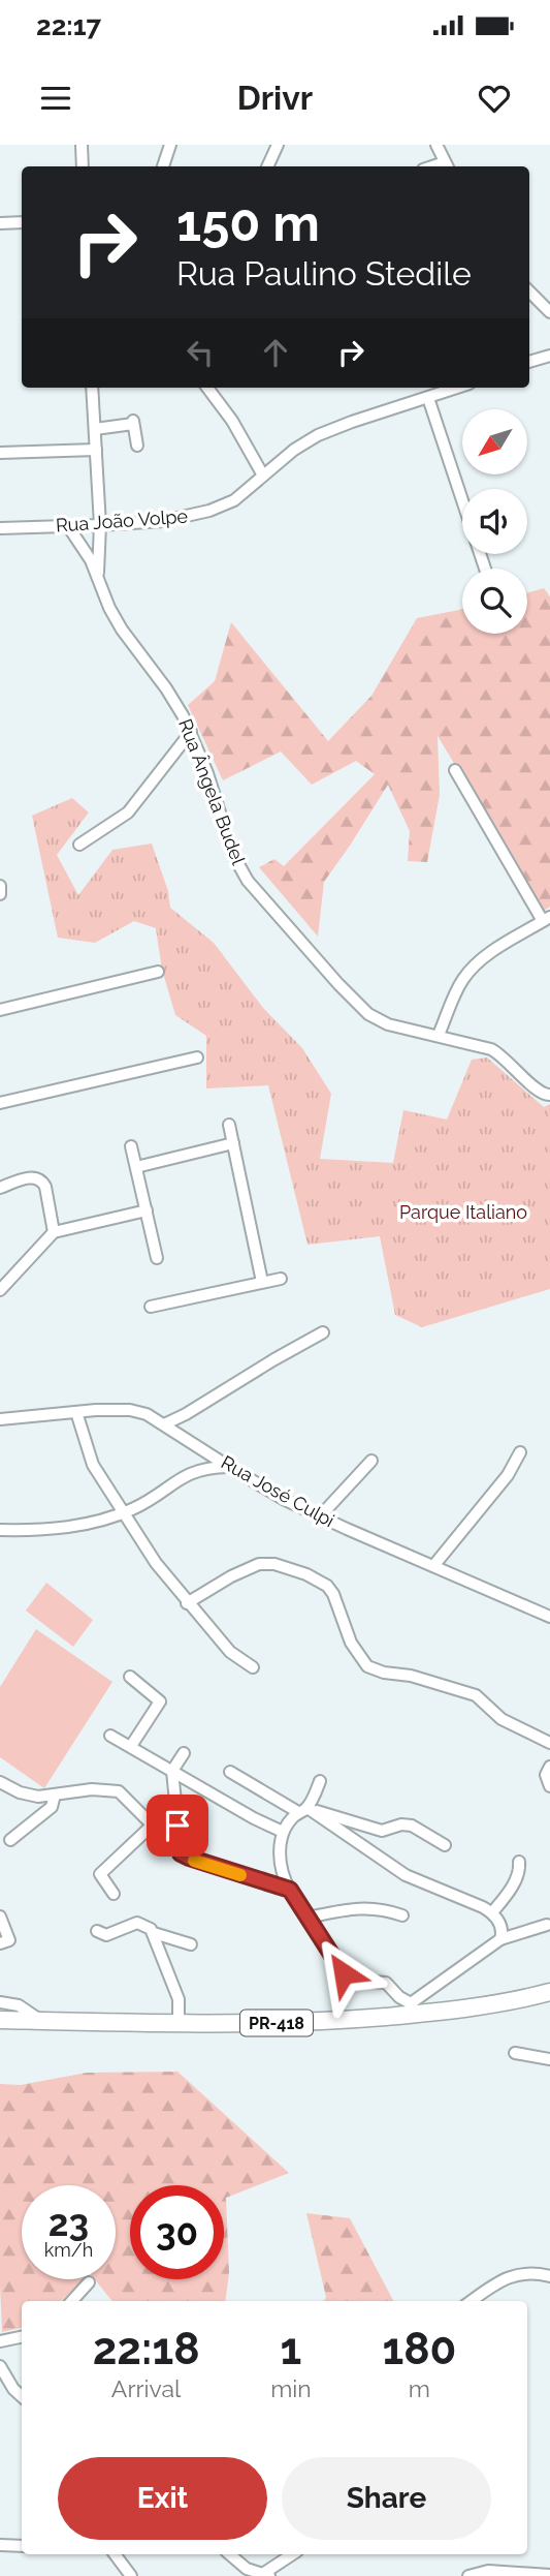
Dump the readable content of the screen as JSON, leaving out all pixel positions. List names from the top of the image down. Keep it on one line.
{"streets":{"highway":["PR-418"],"street":["Rua João Volpe","Rua Ângela Budel","Rua José Culpi"]},"crossings":[["Rua João Volpe","Rua Ângela Budel"]],"parks":["Parque Italiano"],"north":"bottom left","page":{"status":"22:17","header":"Drivr","turn":["150 m","Rua Paulino Stedile"],"speed":"23 km/h","limit":"30","eta":["22:18","Arrival","1","min","180","m"],"buttons":["Exit","Share"]}}
